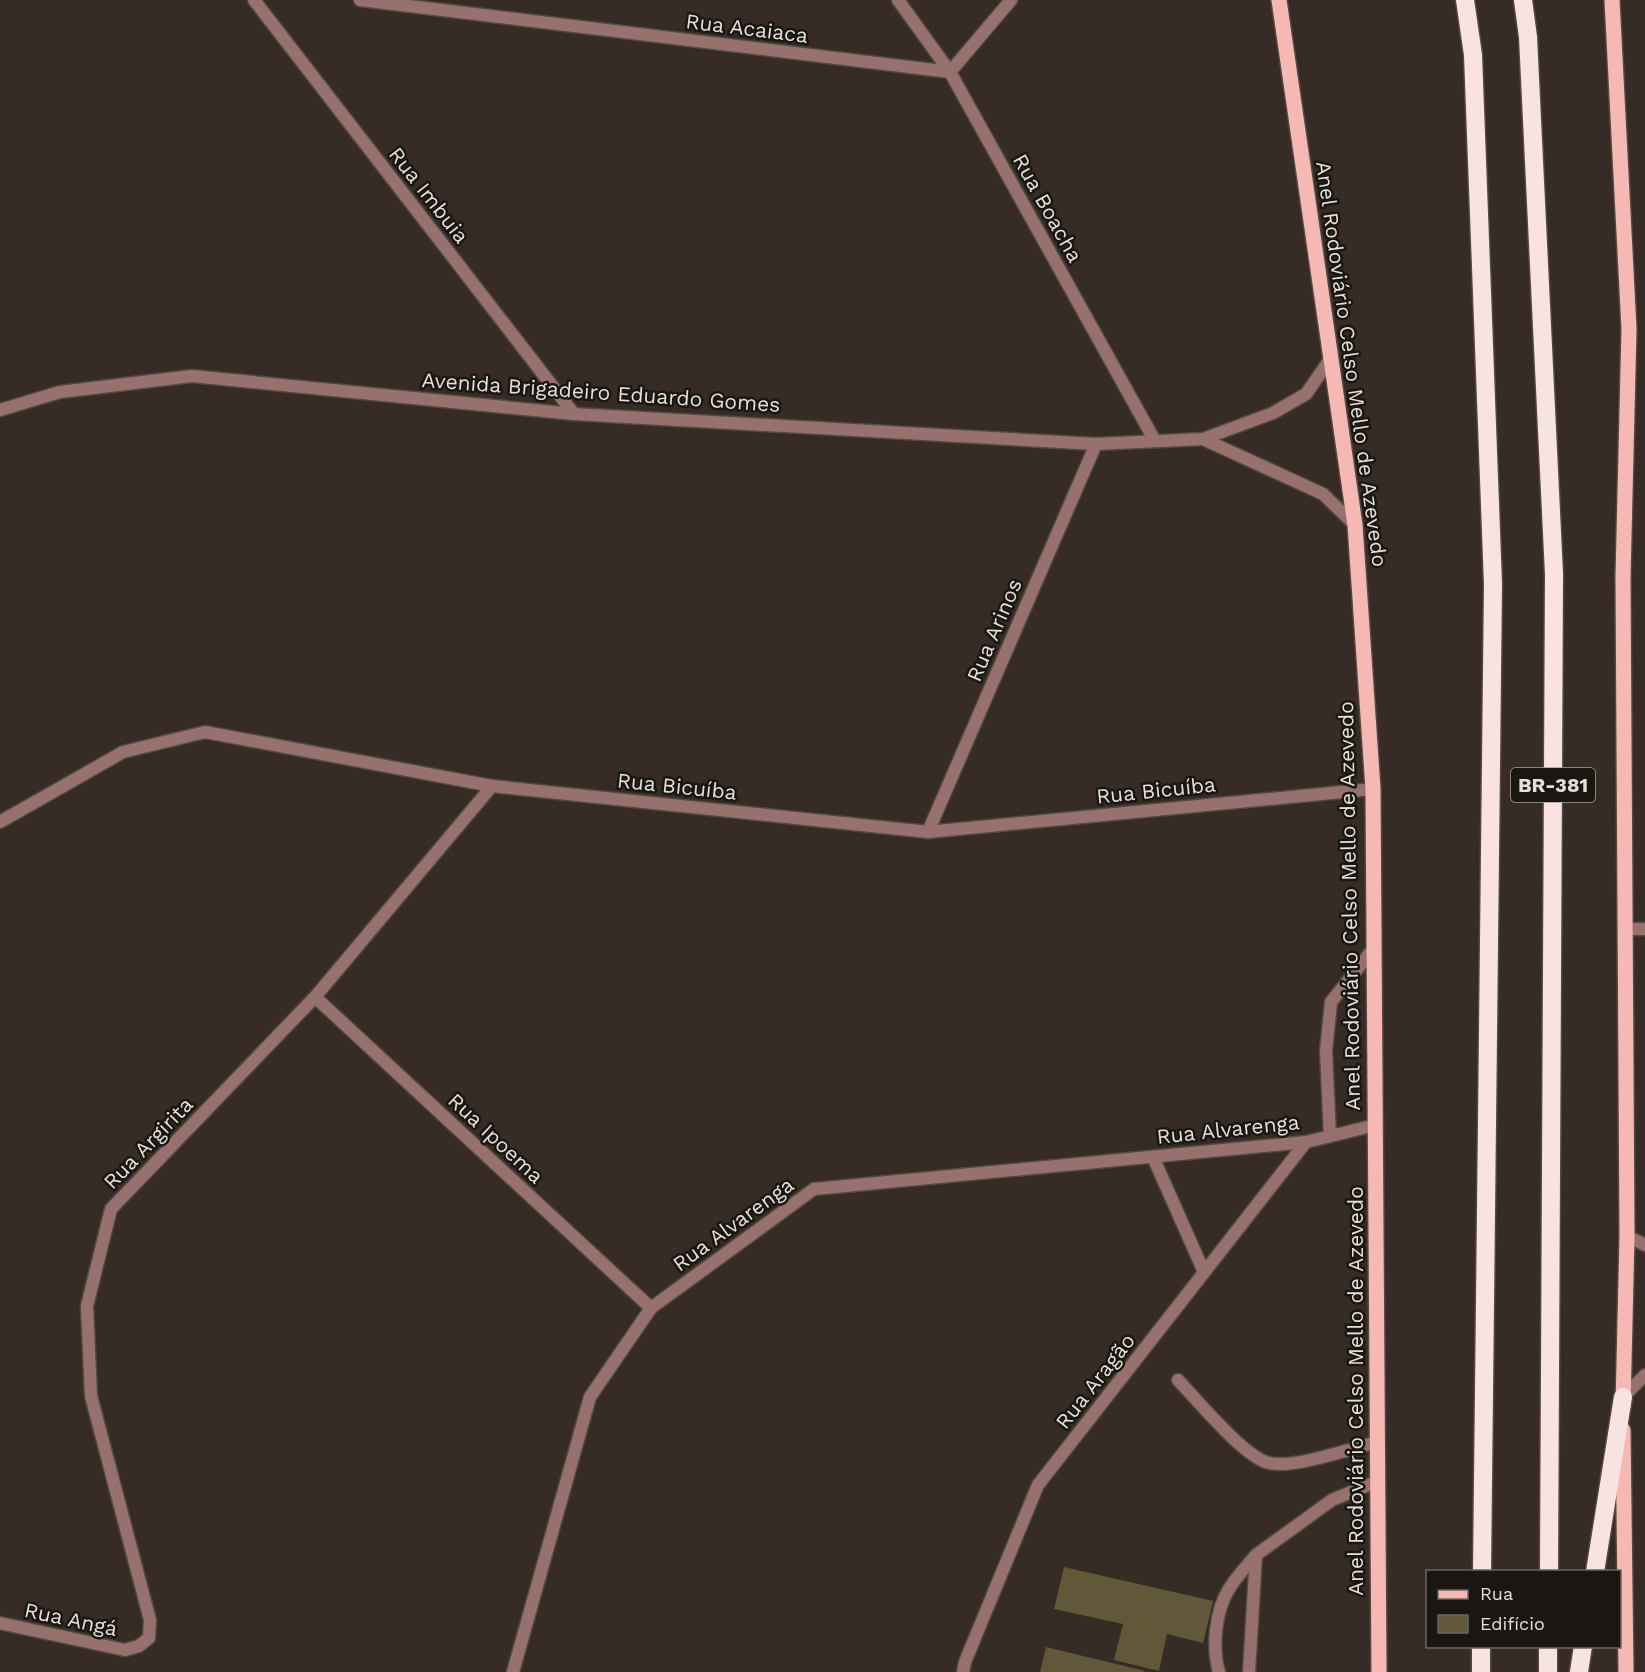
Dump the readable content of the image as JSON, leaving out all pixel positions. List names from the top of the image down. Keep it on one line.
{"streets":{"highway":["BR-381"],"main road":["Anel Rodoviário Celso Mello de Azevedo"],"street":["Rua Acaiaca","Rua Imbuia","Rua Boacha","Avenida Brigadeiro Eduardo Gomes","Rua Arinos","Rua Bicuíba","Rua Alvarenga","Rua Ipoema","Rua Argirita","Rua Aragão","Rua Angá"]},"crossings":[["Rua Acaiaca","Rua Boacha"],["Rua Imbuia","Avenida Brigadeiro Eduardo Gomes"],["Rua Boacha","Avenida Brigadeiro Eduardo Gomes"],["Anel Rodoviário Celso Mello de Azevedo","Avenida Brigadeiro Eduardo Gomes"],["Anel Rodoviário Celso Mello de Azevedo","Rua Bicuíba"],["Anel Rodoviário Celso Mello de Azevedo","Rua Alvarenga"],["Avenida Brigadeiro Eduardo Gomes","Rua Arinos"],["Rua Arinos","Rua Bicuíba"],["Rua Bicuíba","Rua Argirita"],["Rua Alvarenga","Rua Ipoema"],["Rua Alvarenga","Rua Aragão"],["Rua Ipoema","Rua Argirita"],["Rua Argirita","Rua Angá"]],"legend":["Rua","Edifício"]}
